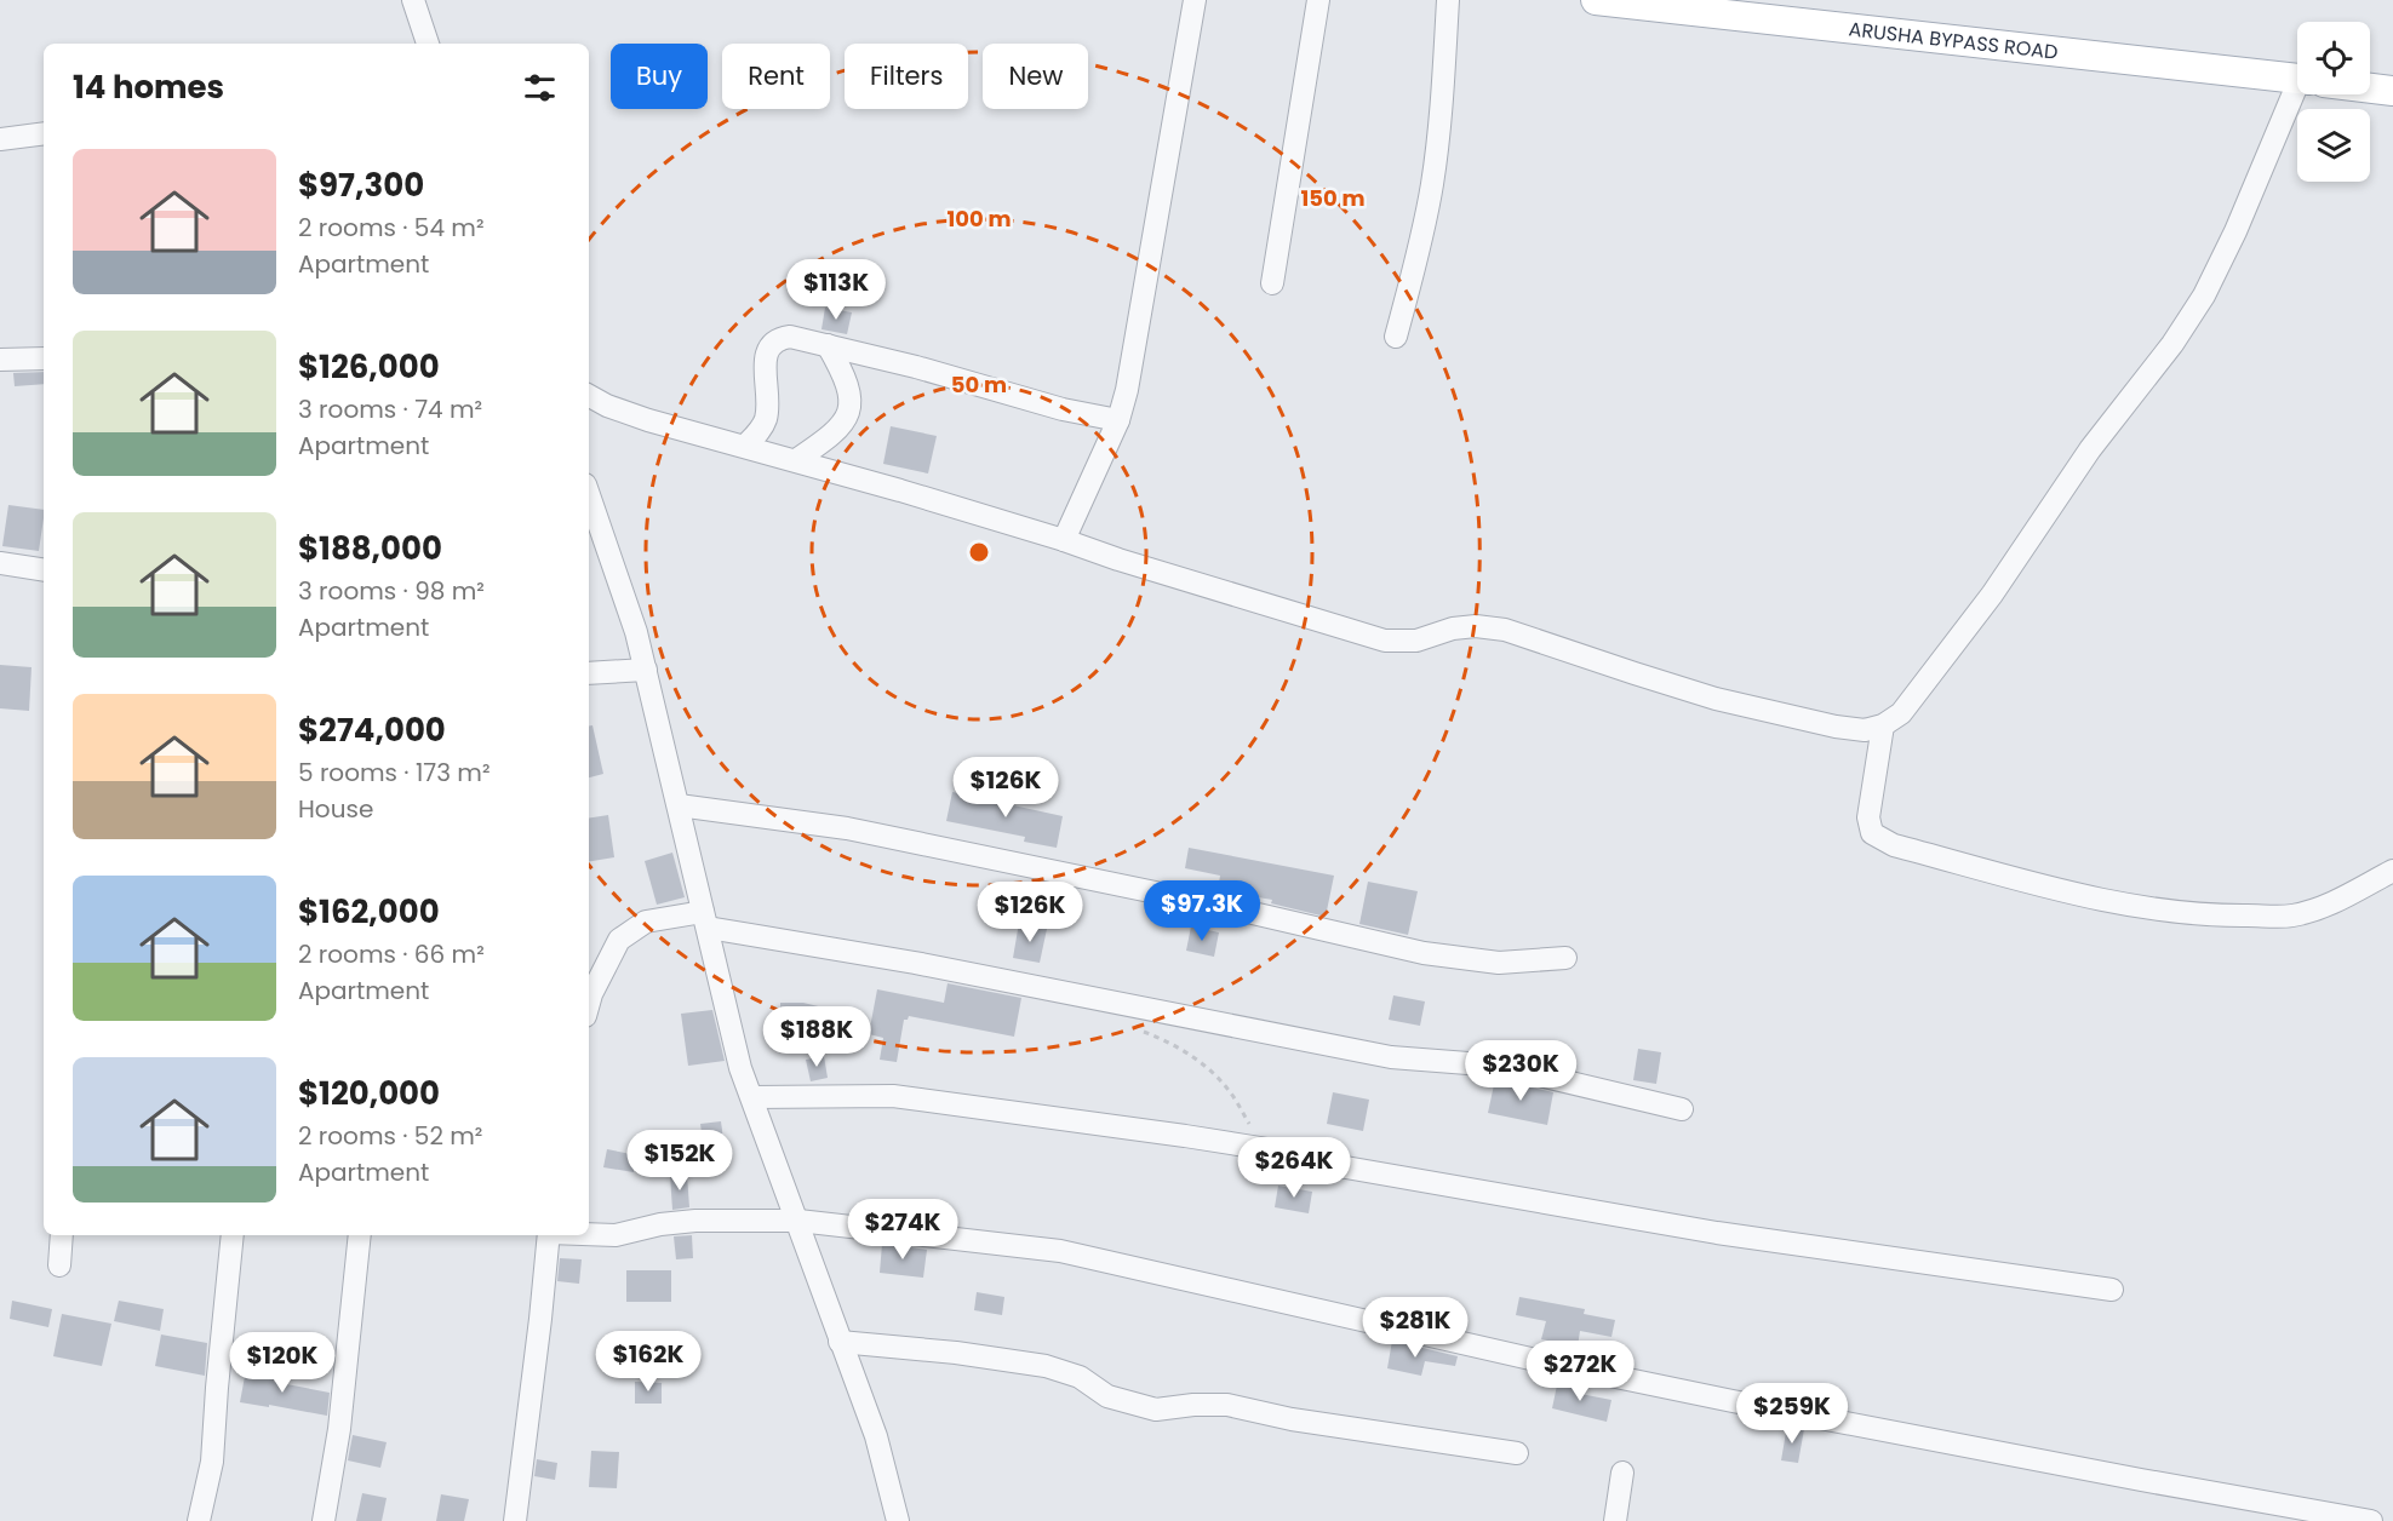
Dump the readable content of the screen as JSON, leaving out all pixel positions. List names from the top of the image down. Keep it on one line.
{"streets":{"main road":["ARUSHA BYPASS ROAD"]},"page":{"chip":["Buy","Rent","Filters","New"],"heading":"14 homes","list":[{"name":"$97,300","note":"2 rooms · 54 m² · Apartment"},{"name":"$126,000","note":"3 rooms · 74 m² · Apartment"},{"name":"$188,000","note":"3 rooms · 98 m² · Apartment"},{"name":"$274,000","note":"5 rooms · 173 m² · House"},{"name":"$162,000","note":"2 rooms · 66 m² · Apartment"},{"name":"$120,000","note":"2 rooms · 52 m² · Apartment"}],"price":["$113K","$126K","$97.3K","$126K","$188K","$230K","$152K","$264K","$274K","$281K","$162K","$120K","$272K","$259K"]},"rings":["150 m","100 m","50 m"]}
